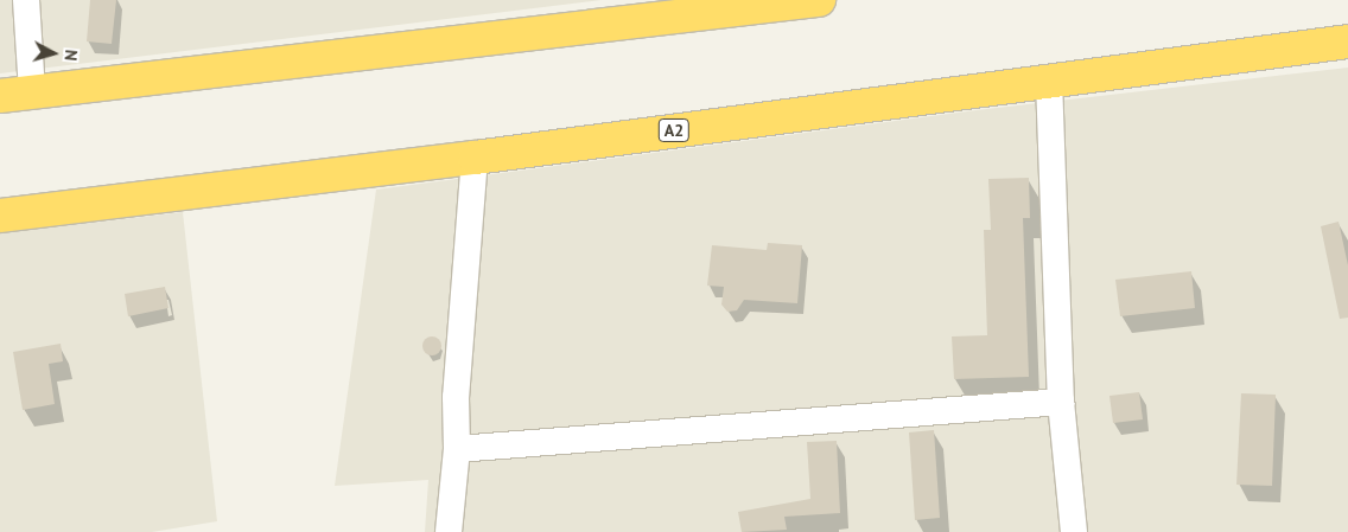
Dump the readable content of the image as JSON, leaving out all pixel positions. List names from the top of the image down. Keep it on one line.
{"streets":{"highway":["A2"]},"north":"right"}
